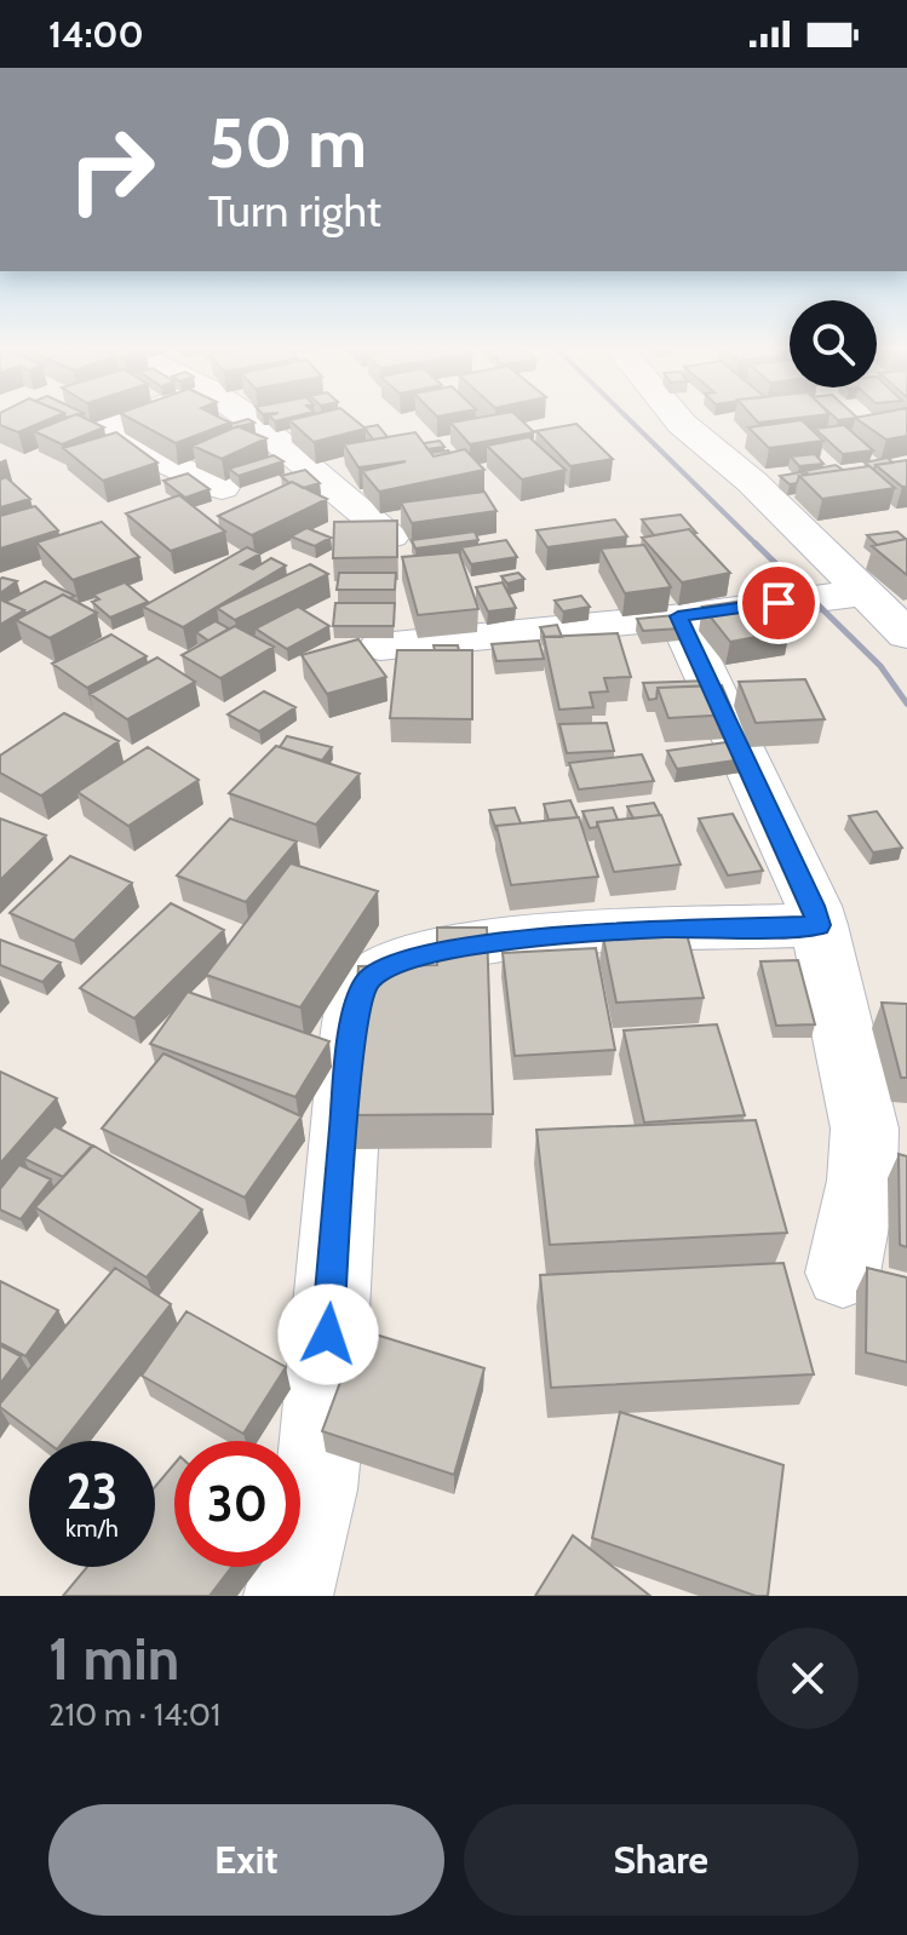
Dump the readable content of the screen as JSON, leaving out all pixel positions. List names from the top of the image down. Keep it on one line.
{"page":{"status":"14:00","turn":["50 m","Turn right"],"speed":"23 km/h","limit":"30","heading":["1 min","210 m · 14:01"],"buttons":["Exit","Share"]}}
